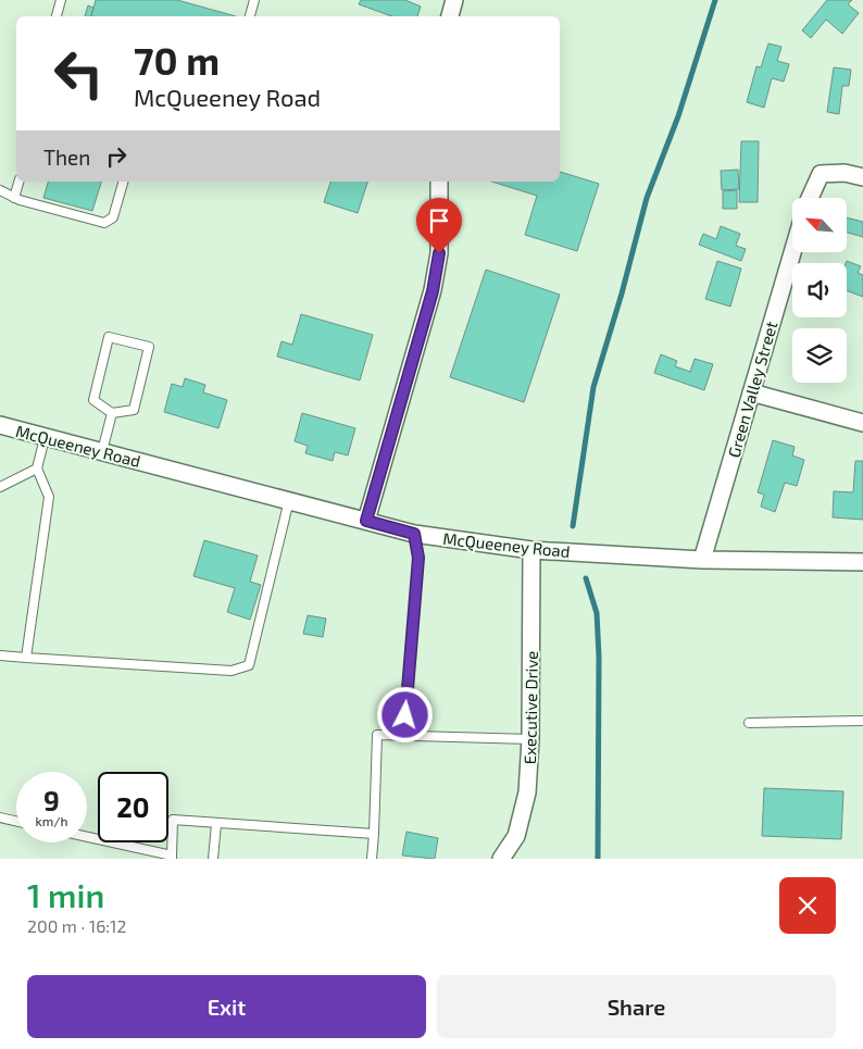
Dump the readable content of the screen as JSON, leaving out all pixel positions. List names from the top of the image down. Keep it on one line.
{"streets":{"street":["Green Valley Street","McQueeney Road","Executive Drive"]},"crossings":[["Green Valley Street","McQueeney Road"],["McQueeney Road","Executive Drive"]],"north":"top left","page":{"turn":["70 m","McQueeney Road"],"then":"Then","speed":"9 km/h","limit":"20","heading":["1 min","200 m · 16:12"],"buttons":["Exit","Share"]}}
